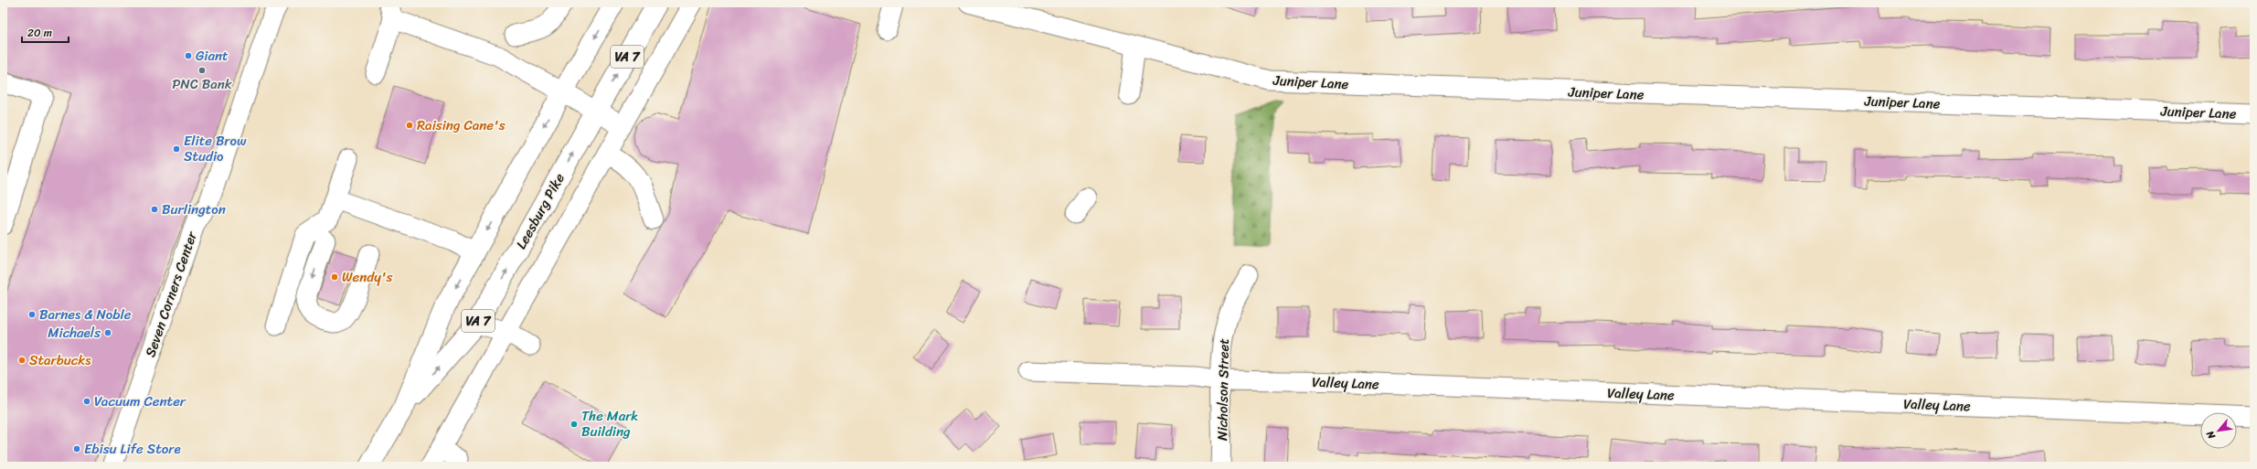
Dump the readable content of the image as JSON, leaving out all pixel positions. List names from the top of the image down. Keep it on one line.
{"streets":{"main road":["VA 7","Leesburg Pike"],"street":["Juniper Lane","Seven Corners Center","Valley Lane","Nicholson Street"]},"crossings":[["Valley Lane","Nicholson Street"]],"places":["Giant","PNC Bank","Raising Cane's","Elite Brow Studio","Burlington","Wendy's","Barnes & Noble","Michaels","Starbucks","Vacuum Center","The Mark Building","Ebisu Life Store"],"scale_bar":"20 m","north":"bottom left"}
